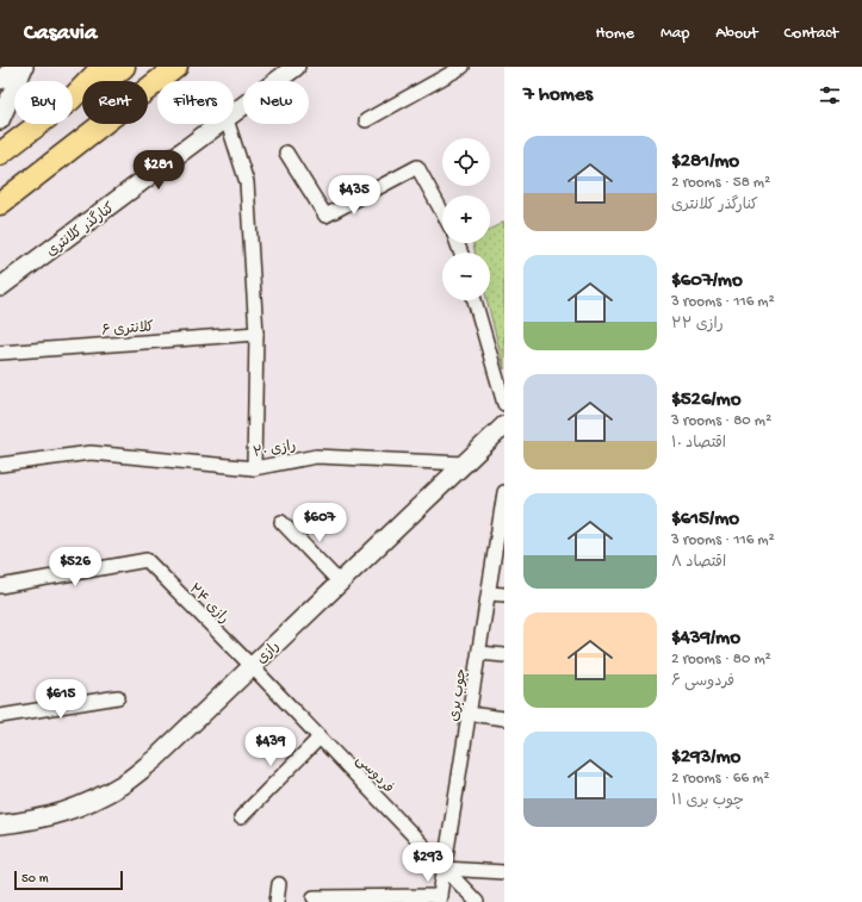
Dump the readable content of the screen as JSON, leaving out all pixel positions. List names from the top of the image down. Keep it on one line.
{"streets":{"main road":["کنارگذر کلانتری","رازی"],"street":["کلانتری ۶","رازی ۲۰","رازی ۲۴","چوب بری","فردوسی"]},"crossings":[["رازی ۲۰","رازی"],["رازی ۲۴","رازی"],["رازی ۲۴","فردوسی"],["رازی","فردوسی"],["چوب بری","فردوسی"]],"scale_bar":"50 m","page":{"header":"Casavia","nav":["Home","Map","About","Contact"],"heading":"7 homes","chip":["Buy","Rent","Filters","New"],"list":[{"name":"$281/mo","note":"2 rooms · 58 m² · کنارگذر کلانتری"},{"name":"$607/mo","note":"3 rooms · 116 m² · رازی ۲۲"},{"name":"$526/mo","note":"3 rooms · 80 m² · ۱۰ اقتصاد"},{"name":"$615/mo","note":"3 rooms · 116 m² · ۸ اقتصاد"},{"name":"$439/mo","note":"2 rooms · 80 m² · فردوسی ۶"},{"name":"$293/mo","note":"2 rooms · 66 m² · ۱۱ چوب بری"}],"map_buttons":["+","−"],"price":["$281","$435","$607","$526","$615","$439","$293"],"scale":"50 m"}}
